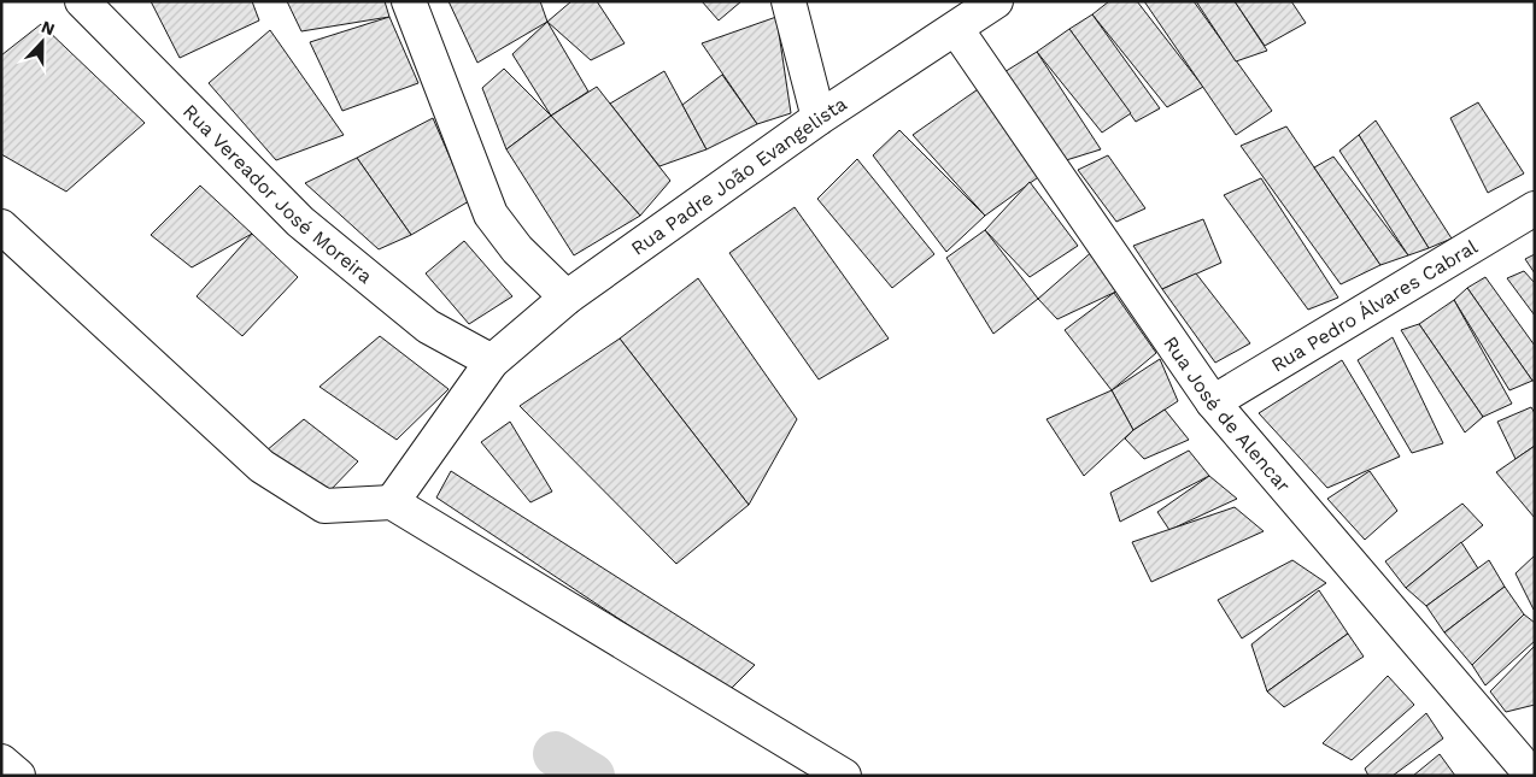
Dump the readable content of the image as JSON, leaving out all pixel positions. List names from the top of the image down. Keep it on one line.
{"streets":{"street":["Rua Padre João Evangelista","Rua Vereador José Moreira","Rua Pedro Álvares Cabral","Rua José de Alencar"]},"crossings":[["Rua Padre João Evangelista","Rua Vereador José Moreira"],["Rua Padre João Evangelista","Rua José de Alencar"],["Rua Pedro Álvares Cabral","Rua José de Alencar"]],"north":"top"}
